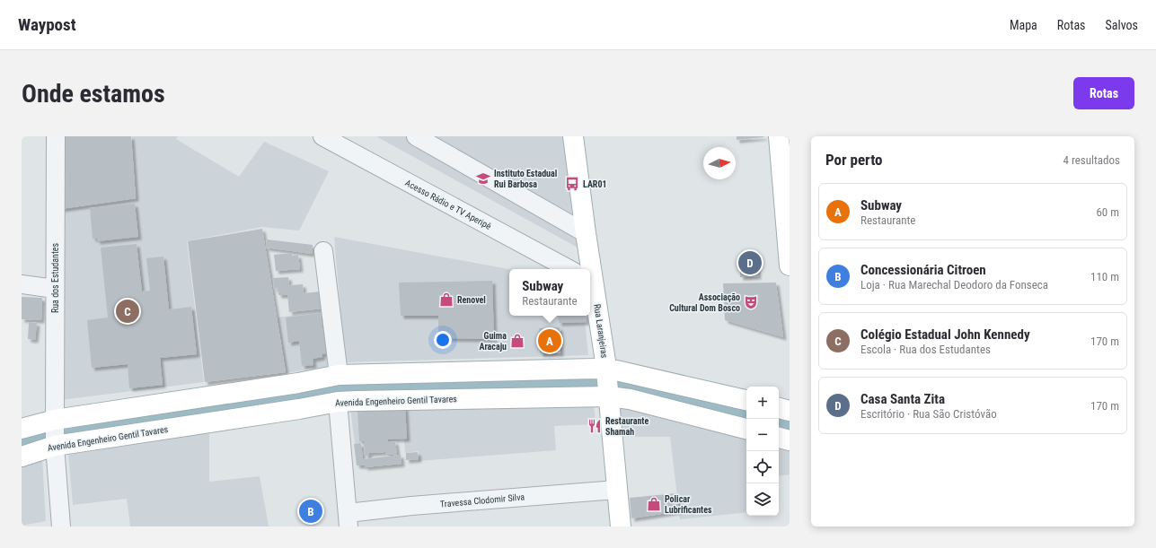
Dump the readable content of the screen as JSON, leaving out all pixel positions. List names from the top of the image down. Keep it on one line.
{"streets":{"main road":["Rua Laranjeiras","Avenida Engenheiro Gentil Tavares"],"street":["Acesso Rádio e TV Aperipê","Rua dos Estudantes","Travessa Clodomir Silva"]},"crossings":[["Rua dos Estudantes","Avenida Engenheiro Gentil Tavares"],["Rua Laranjeiras","Avenida Engenheiro Gentil Tavares"],["Rua Laranjeiras","Travessa Clodomir Silva"]],"places":{"school or university":["Instituto Estadual Rui Barbosa"],"bus stop":["LAR01"],"shop":["Renovel","Guima Aracaju","Policar Lubrificantes"],"theatre":["Associação Cultural Dom Bosco"],"restaurant":["Restaurante Shamah"]},"north":"right","page":{"header":"Waypost","nav":["Mapa","Rotas","Salvos"],"buttons":"Rotas","title":"Onde estamos","heading":["Por perto","4 resultados"],"list":[{"mark":"A","name":"Subway","note":"Restaurante","value":"60 m"},{"mark":"B","name":"Concessionária Citroen","note":"Loja · Rua Marechal Deodoro da Fonseca","value":"110 m"},{"mark":"C","name":"Colégio Estadual John Kennedy","note":"Escola · Rua dos Estudantes","value":"170 m"},{"mark":"D","name":"Casa Santa Zita","note":"Escritório · Rua São Cristóvão","value":"170 m"}],"pins":["D","C","A","B"],"popup":["Subway","Restaurante"],"map_buttons":["+","−"]}}
